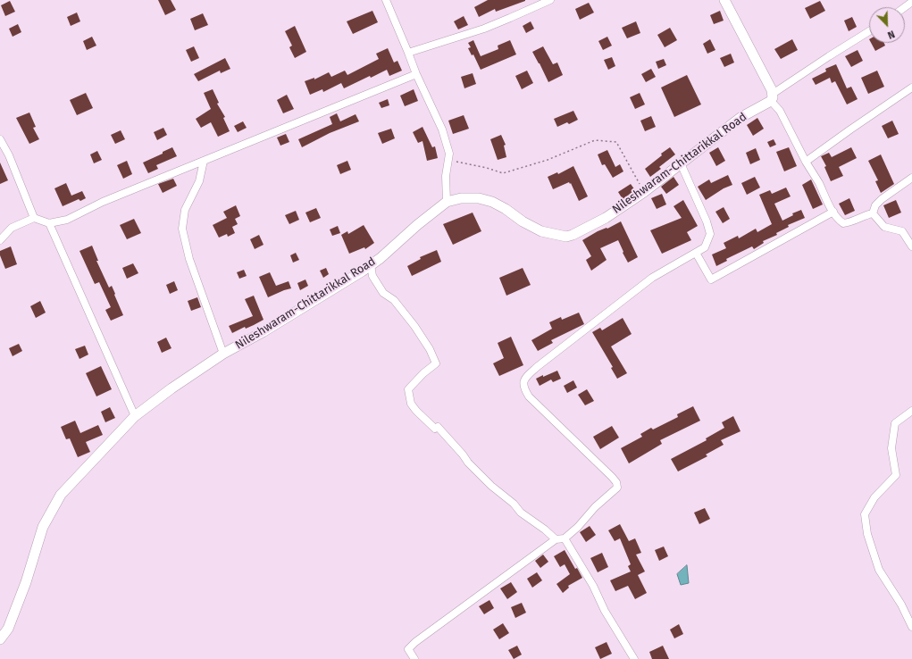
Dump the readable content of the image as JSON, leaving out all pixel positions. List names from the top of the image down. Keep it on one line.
{"streets":{"main road":["Nileshwaram-Chittarikkal Road"]},"north":"bottom right"}
